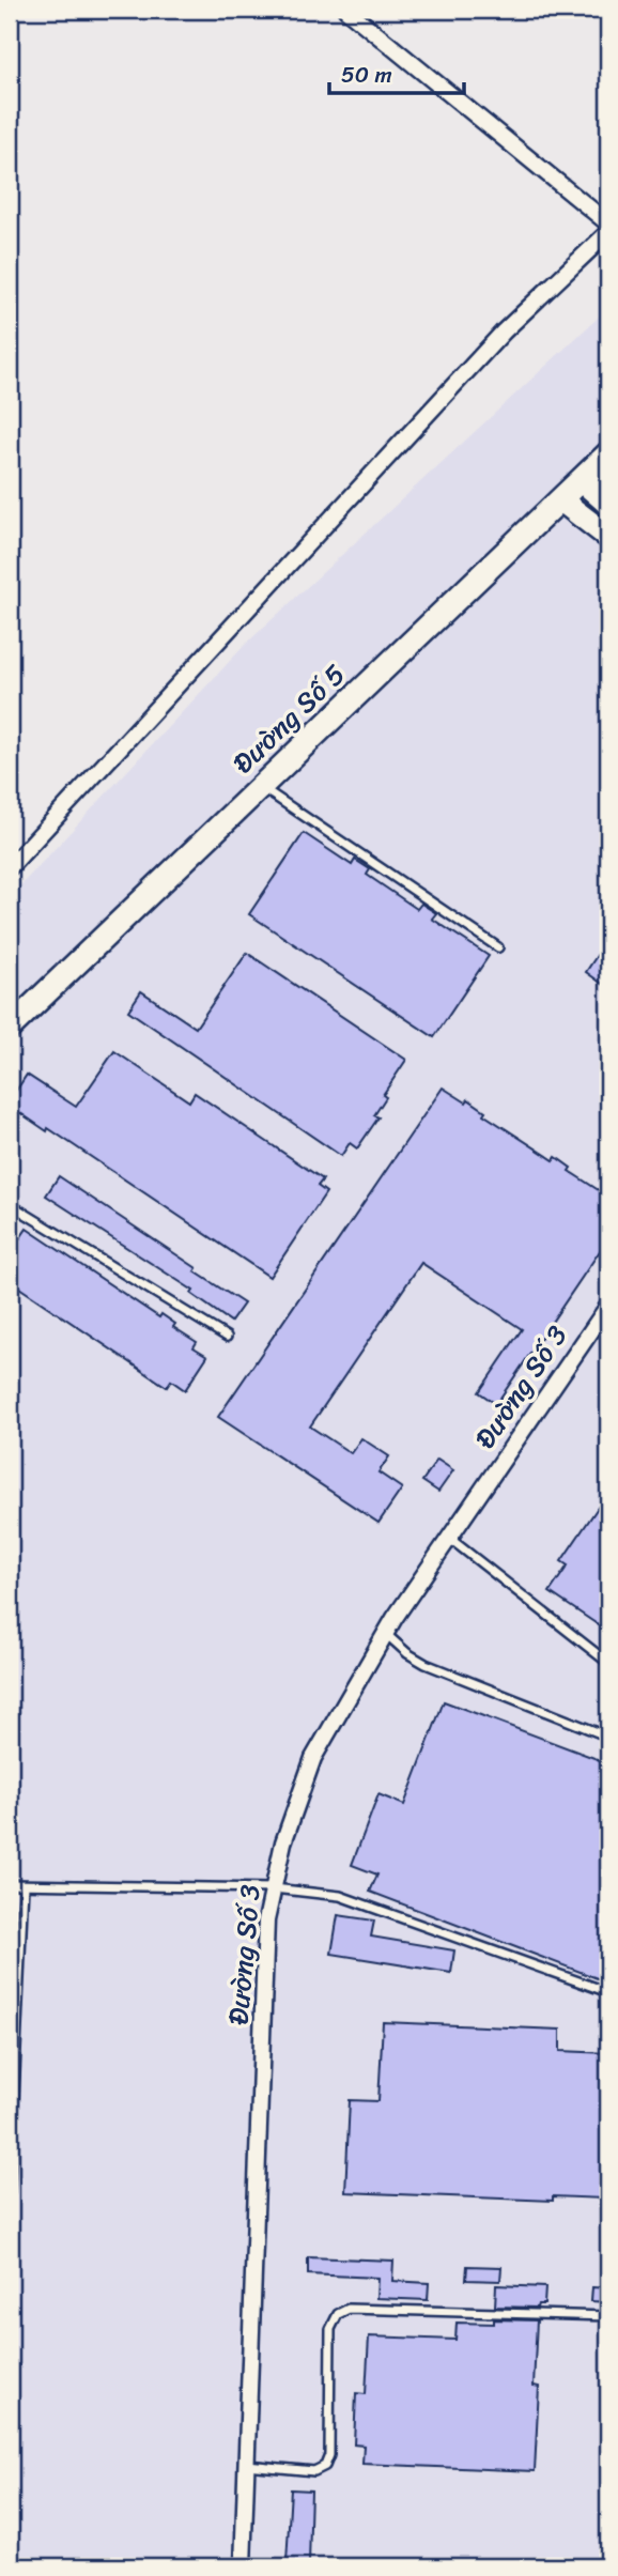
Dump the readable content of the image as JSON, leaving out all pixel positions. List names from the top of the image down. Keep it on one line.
{"streets":{"street":["Đường Số 5","Đường Số 3"]},"scale_bar":"50 m"}
